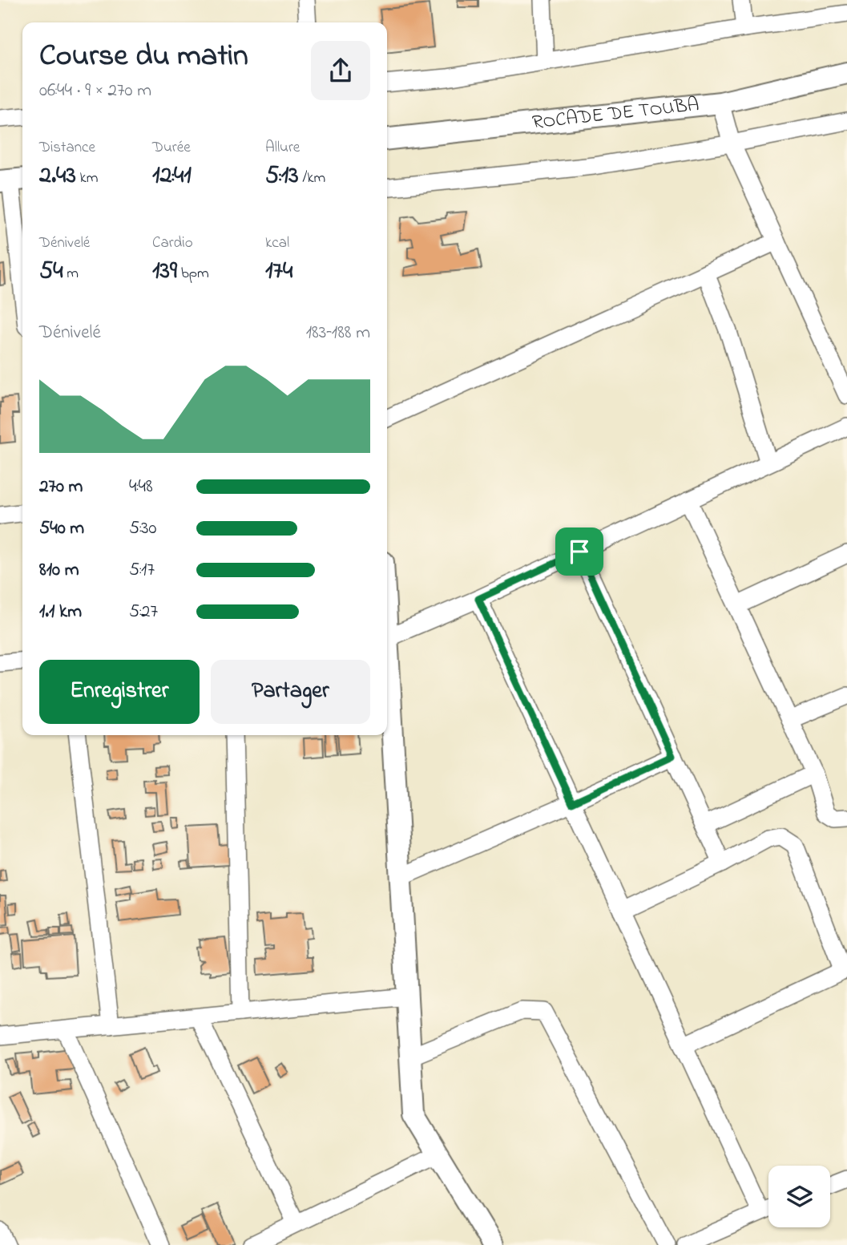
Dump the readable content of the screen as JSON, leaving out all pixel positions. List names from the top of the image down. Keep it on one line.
{"streets":{"main road":["ROCADE DE TOUBA"]},"page":{"heading":["Course du matin","06:44 · 9 × 270 m"],"stats":[["Distance","2.43 km"],["Durée","12:41"],["Allure","5:13 /km"],["Dénivelé","54 m"],["Cardio","139 bpm"],["kcal","174"]],"chart":["Dénivelé","183–188 m"],"list":[{"name":"270 m","note":"4:48"},{"name":"540 m","note":"5:30"},{"name":"810 m","note":"5:17"},{"name":"1.1 km","note":"5:27"}],"buttons":["Enregistrer","Partager"]}}
